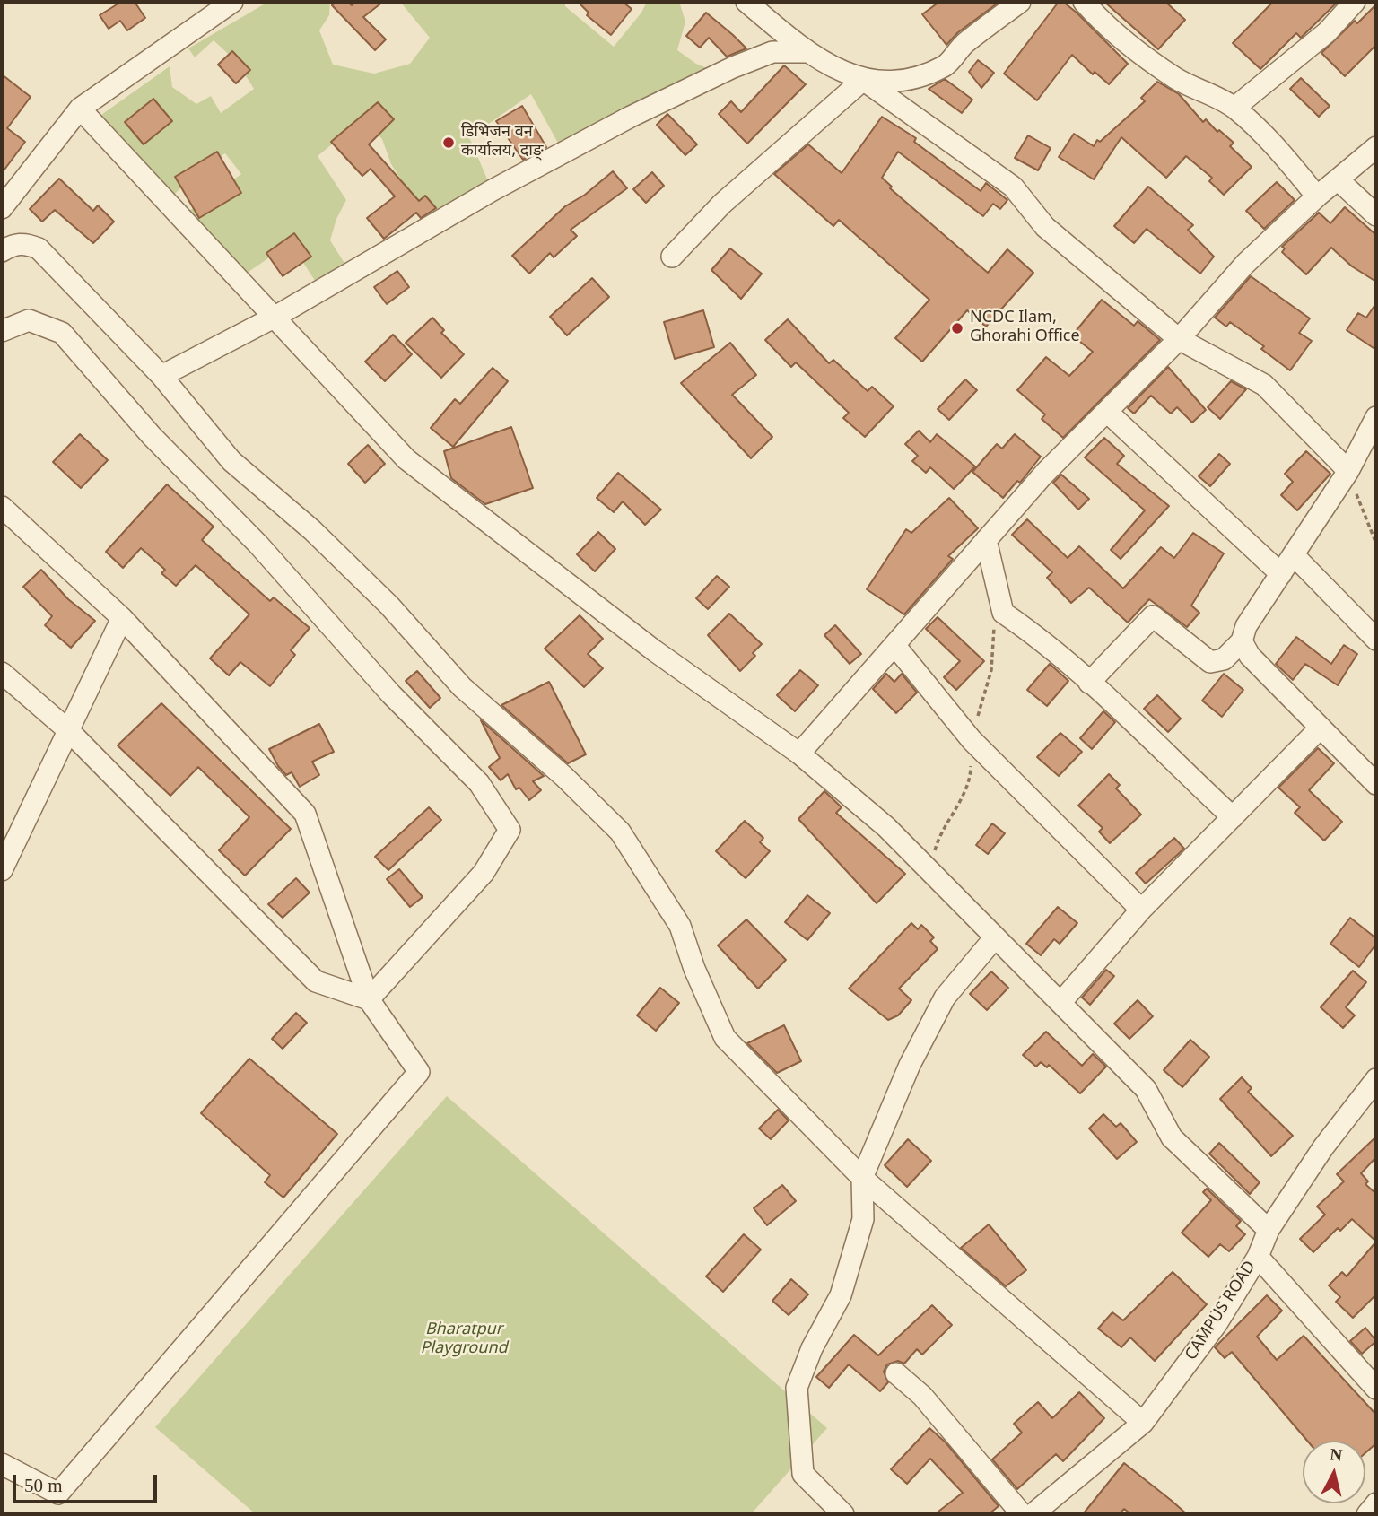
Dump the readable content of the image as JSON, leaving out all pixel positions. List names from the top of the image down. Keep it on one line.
{"streets":{"street":["CAMPUS ROAD"]},"parks":["Bharatpur Playground"],"places":["डिभिजन वन कार्यालय, दाङ्","NCDC Ilam, Ghorahi Office"],"scale_bar":"50 m","north":"top"}
